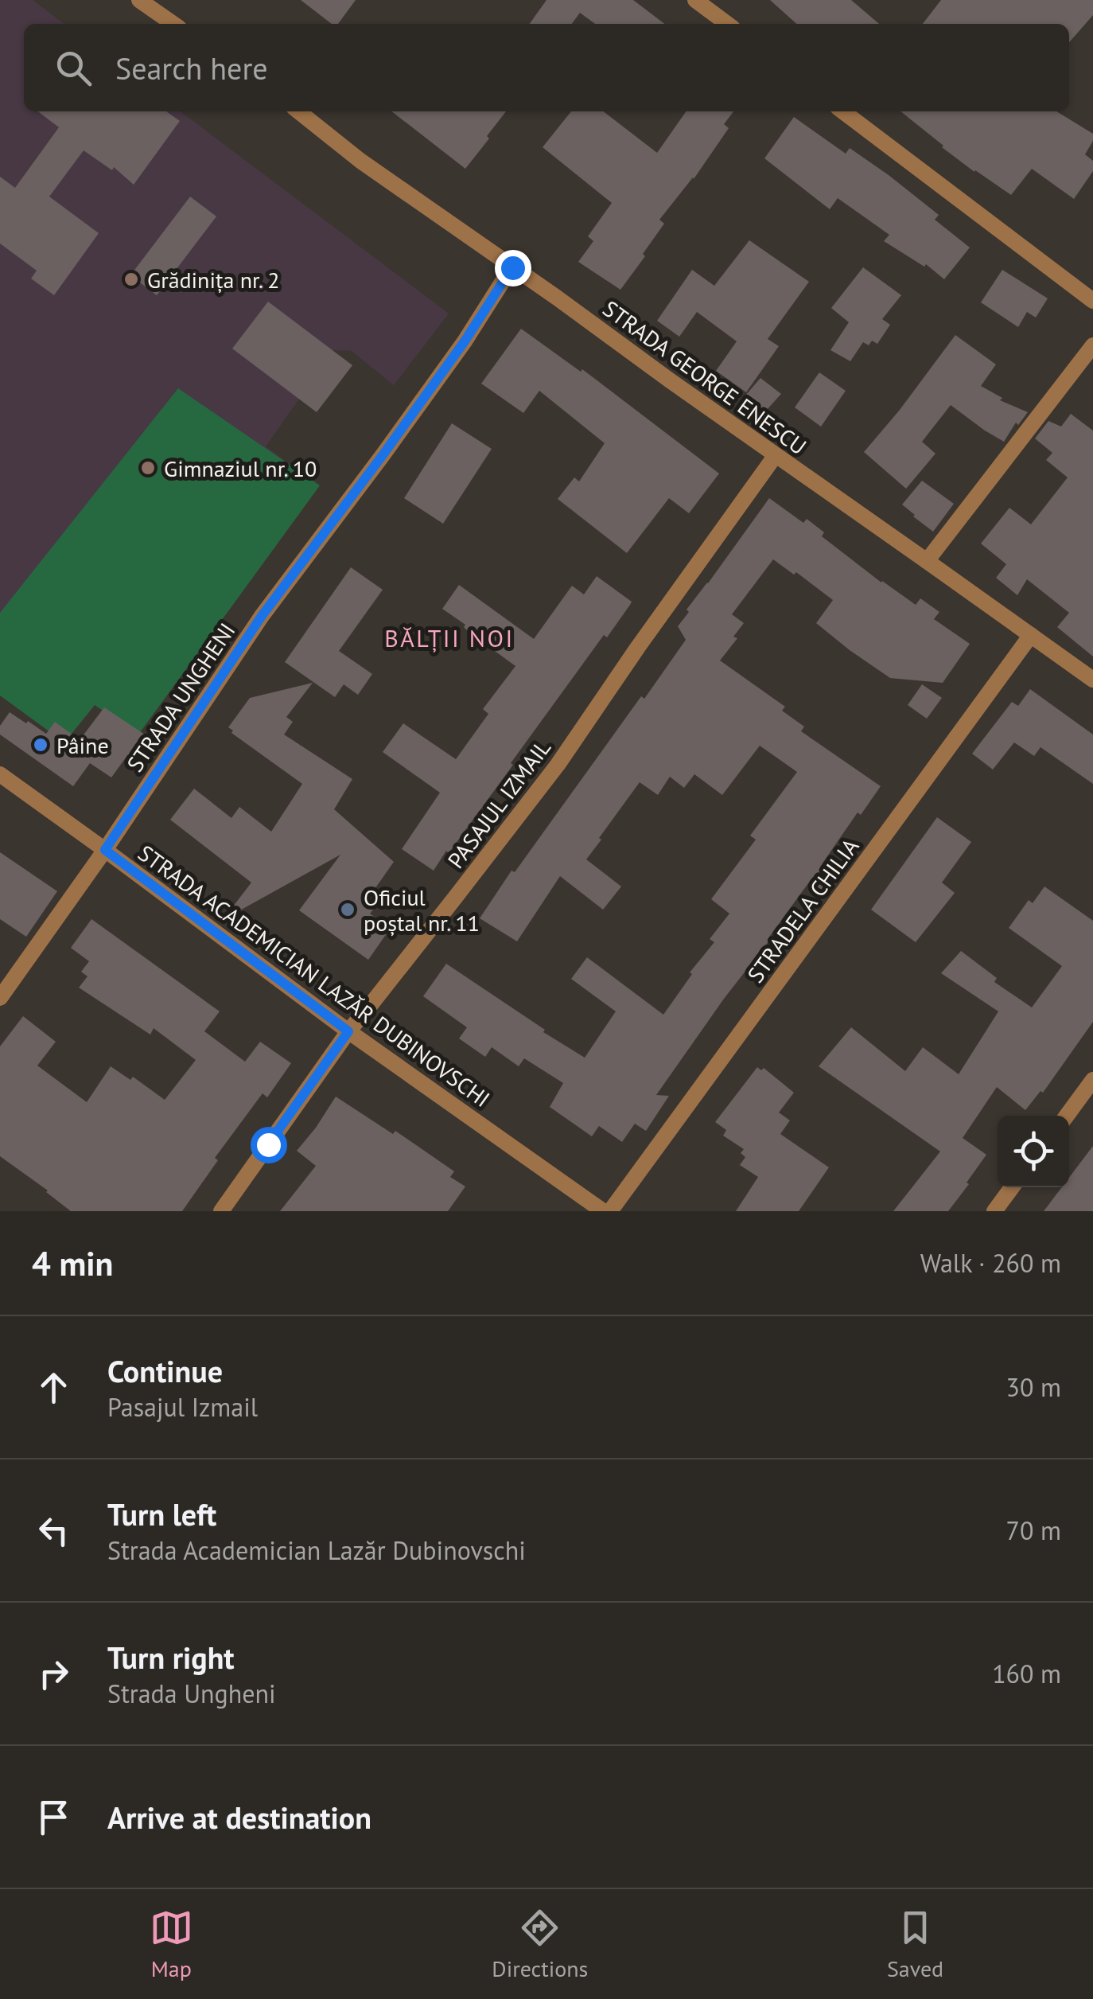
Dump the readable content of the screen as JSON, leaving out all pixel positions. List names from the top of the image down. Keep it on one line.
{"streets":{"street":["STRADA GEORGE ENESCU","STRADA UNGHENI","PASAJUL IZMAIL","STRADELA CHILIA","STRADA ACADEMICIAN LAZĂR DUBINOVSCHI"]},"crossings":[["STRADA GEORGE ENESCU","STRADA UNGHENI"],["STRADA GEORGE ENESCU","PASAJUL IZMAIL"],["STRADA GEORGE ENESCU","STRADELA CHILIA"],["STRADA UNGHENI","STRADA ACADEMICIAN LAZĂR DUBINOVSCHI"],["PASAJUL IZMAIL","STRADA ACADEMICIAN LAZĂR DUBINOVSCHI"]],"districts":["BĂLȚII NOI"],"places":["Grădinița nr. 2","Gimnaziul nr. 10","Pâine","Oficiul poștal nr. 11"],"page":{"search":"Search here","heading":["4 min","Walk · 260 m"],"list":[["Continue","Pasajul Izmail","30 m"],["Turn left","Strada Academician Lazăr Dubinovschi","70 m"],["Turn right","Strada Ungheni","160 m"],"Arrive at destination"],"nav":["Map","Directions","Saved"]}}
